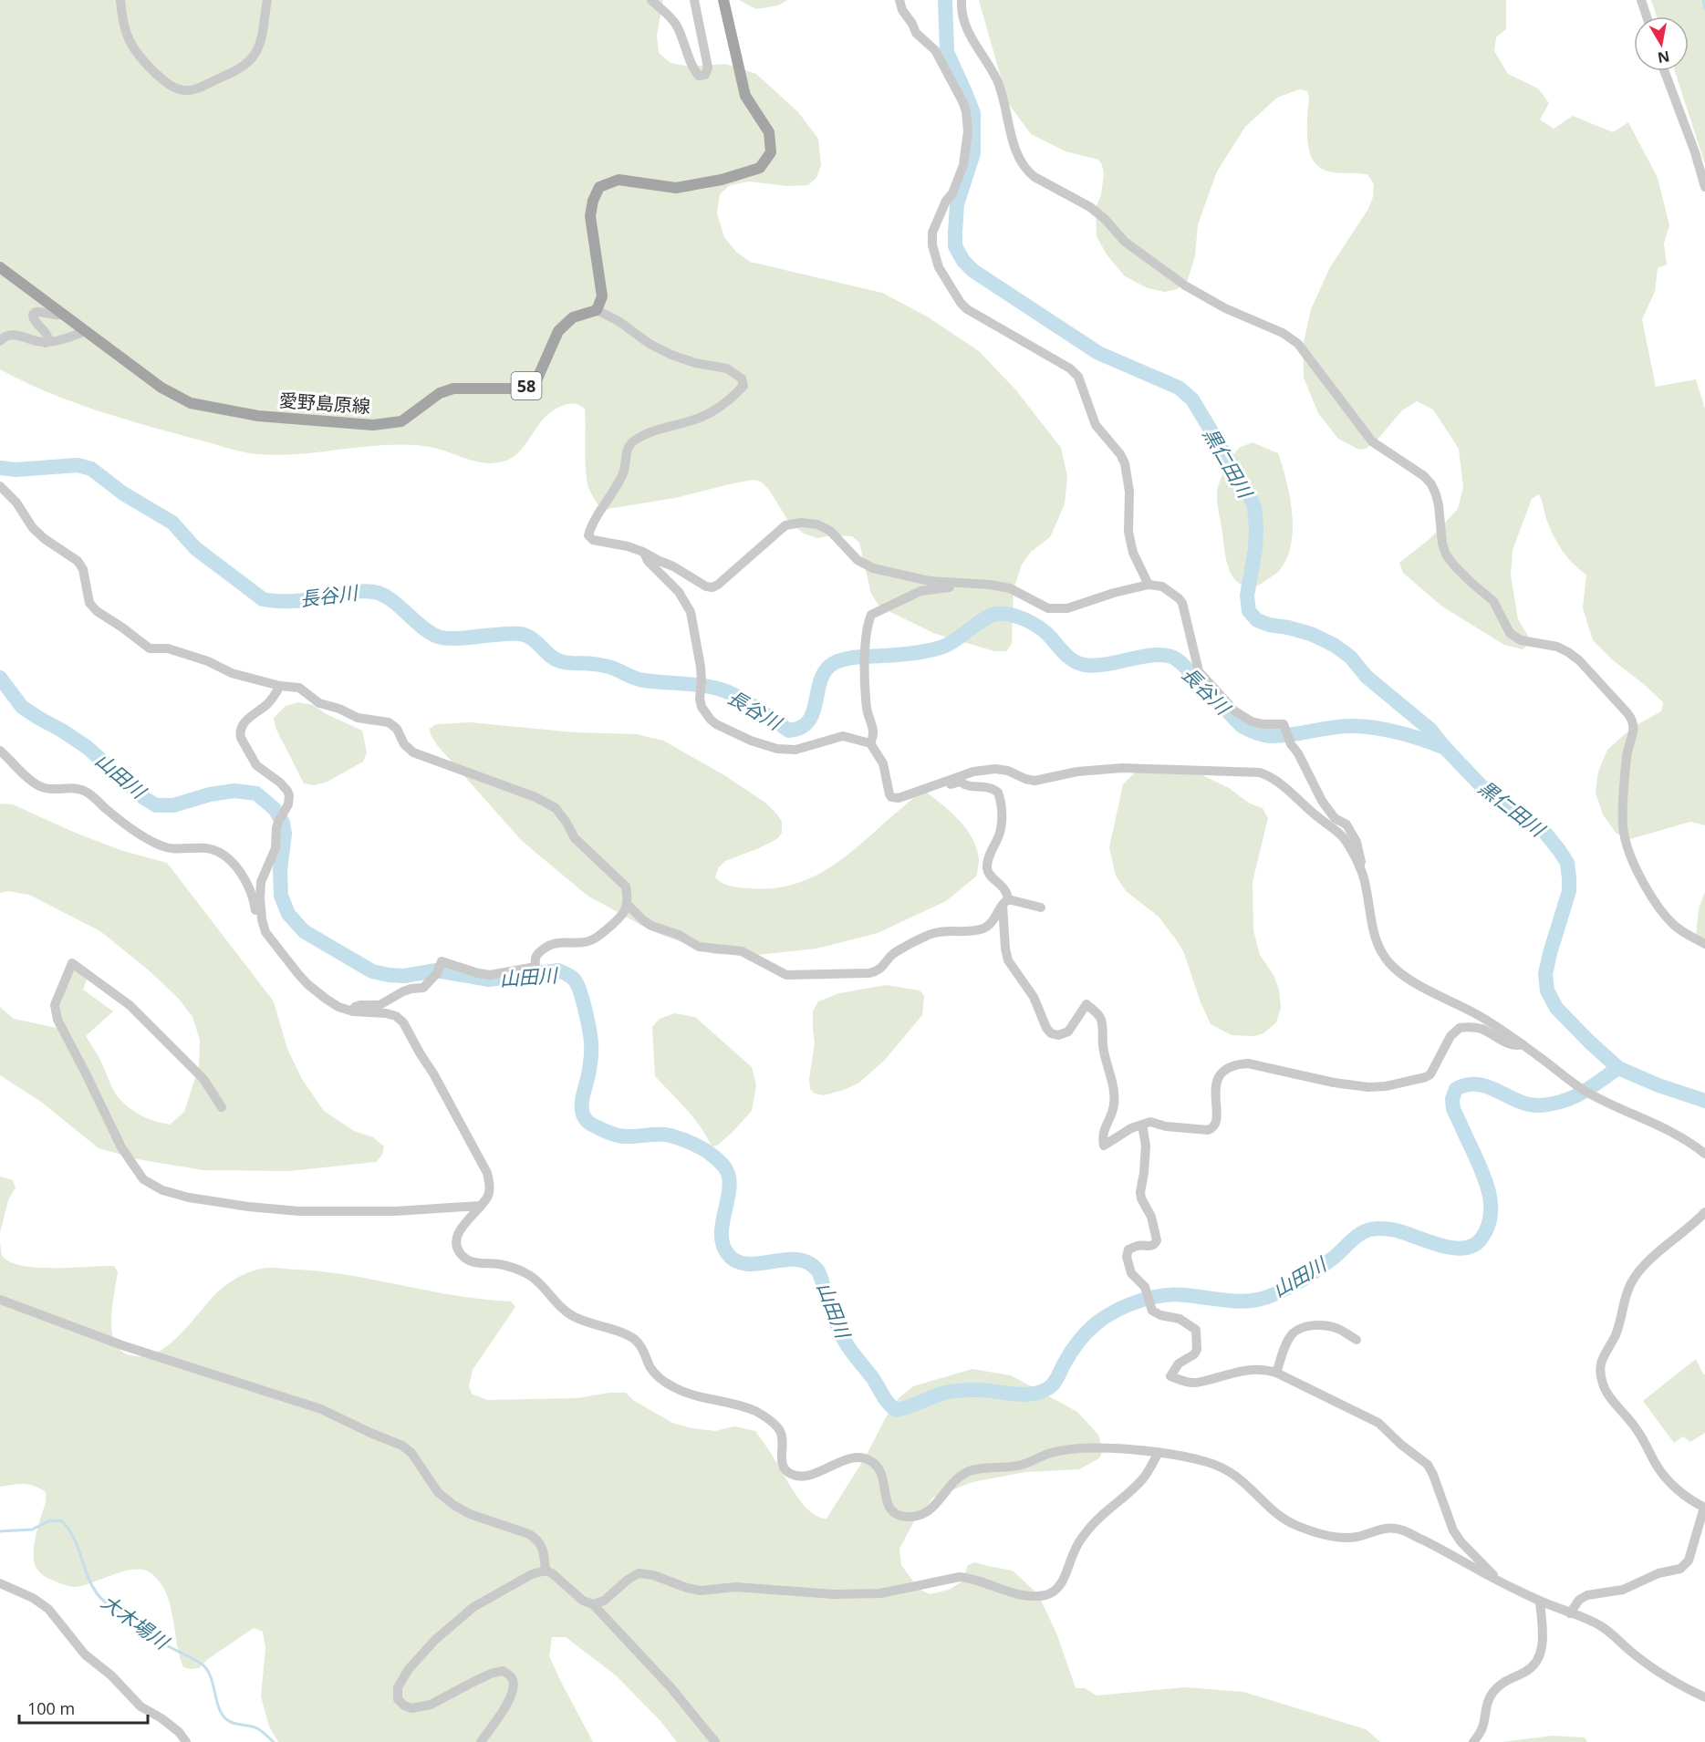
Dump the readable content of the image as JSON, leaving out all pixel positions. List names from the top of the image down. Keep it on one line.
{"streets":{"main road":["58","愛野島原線"]},"water":["黒仁田川","長谷川","山田川","大木場川"],"scale_bar":"100 m","north":"bottom"}
